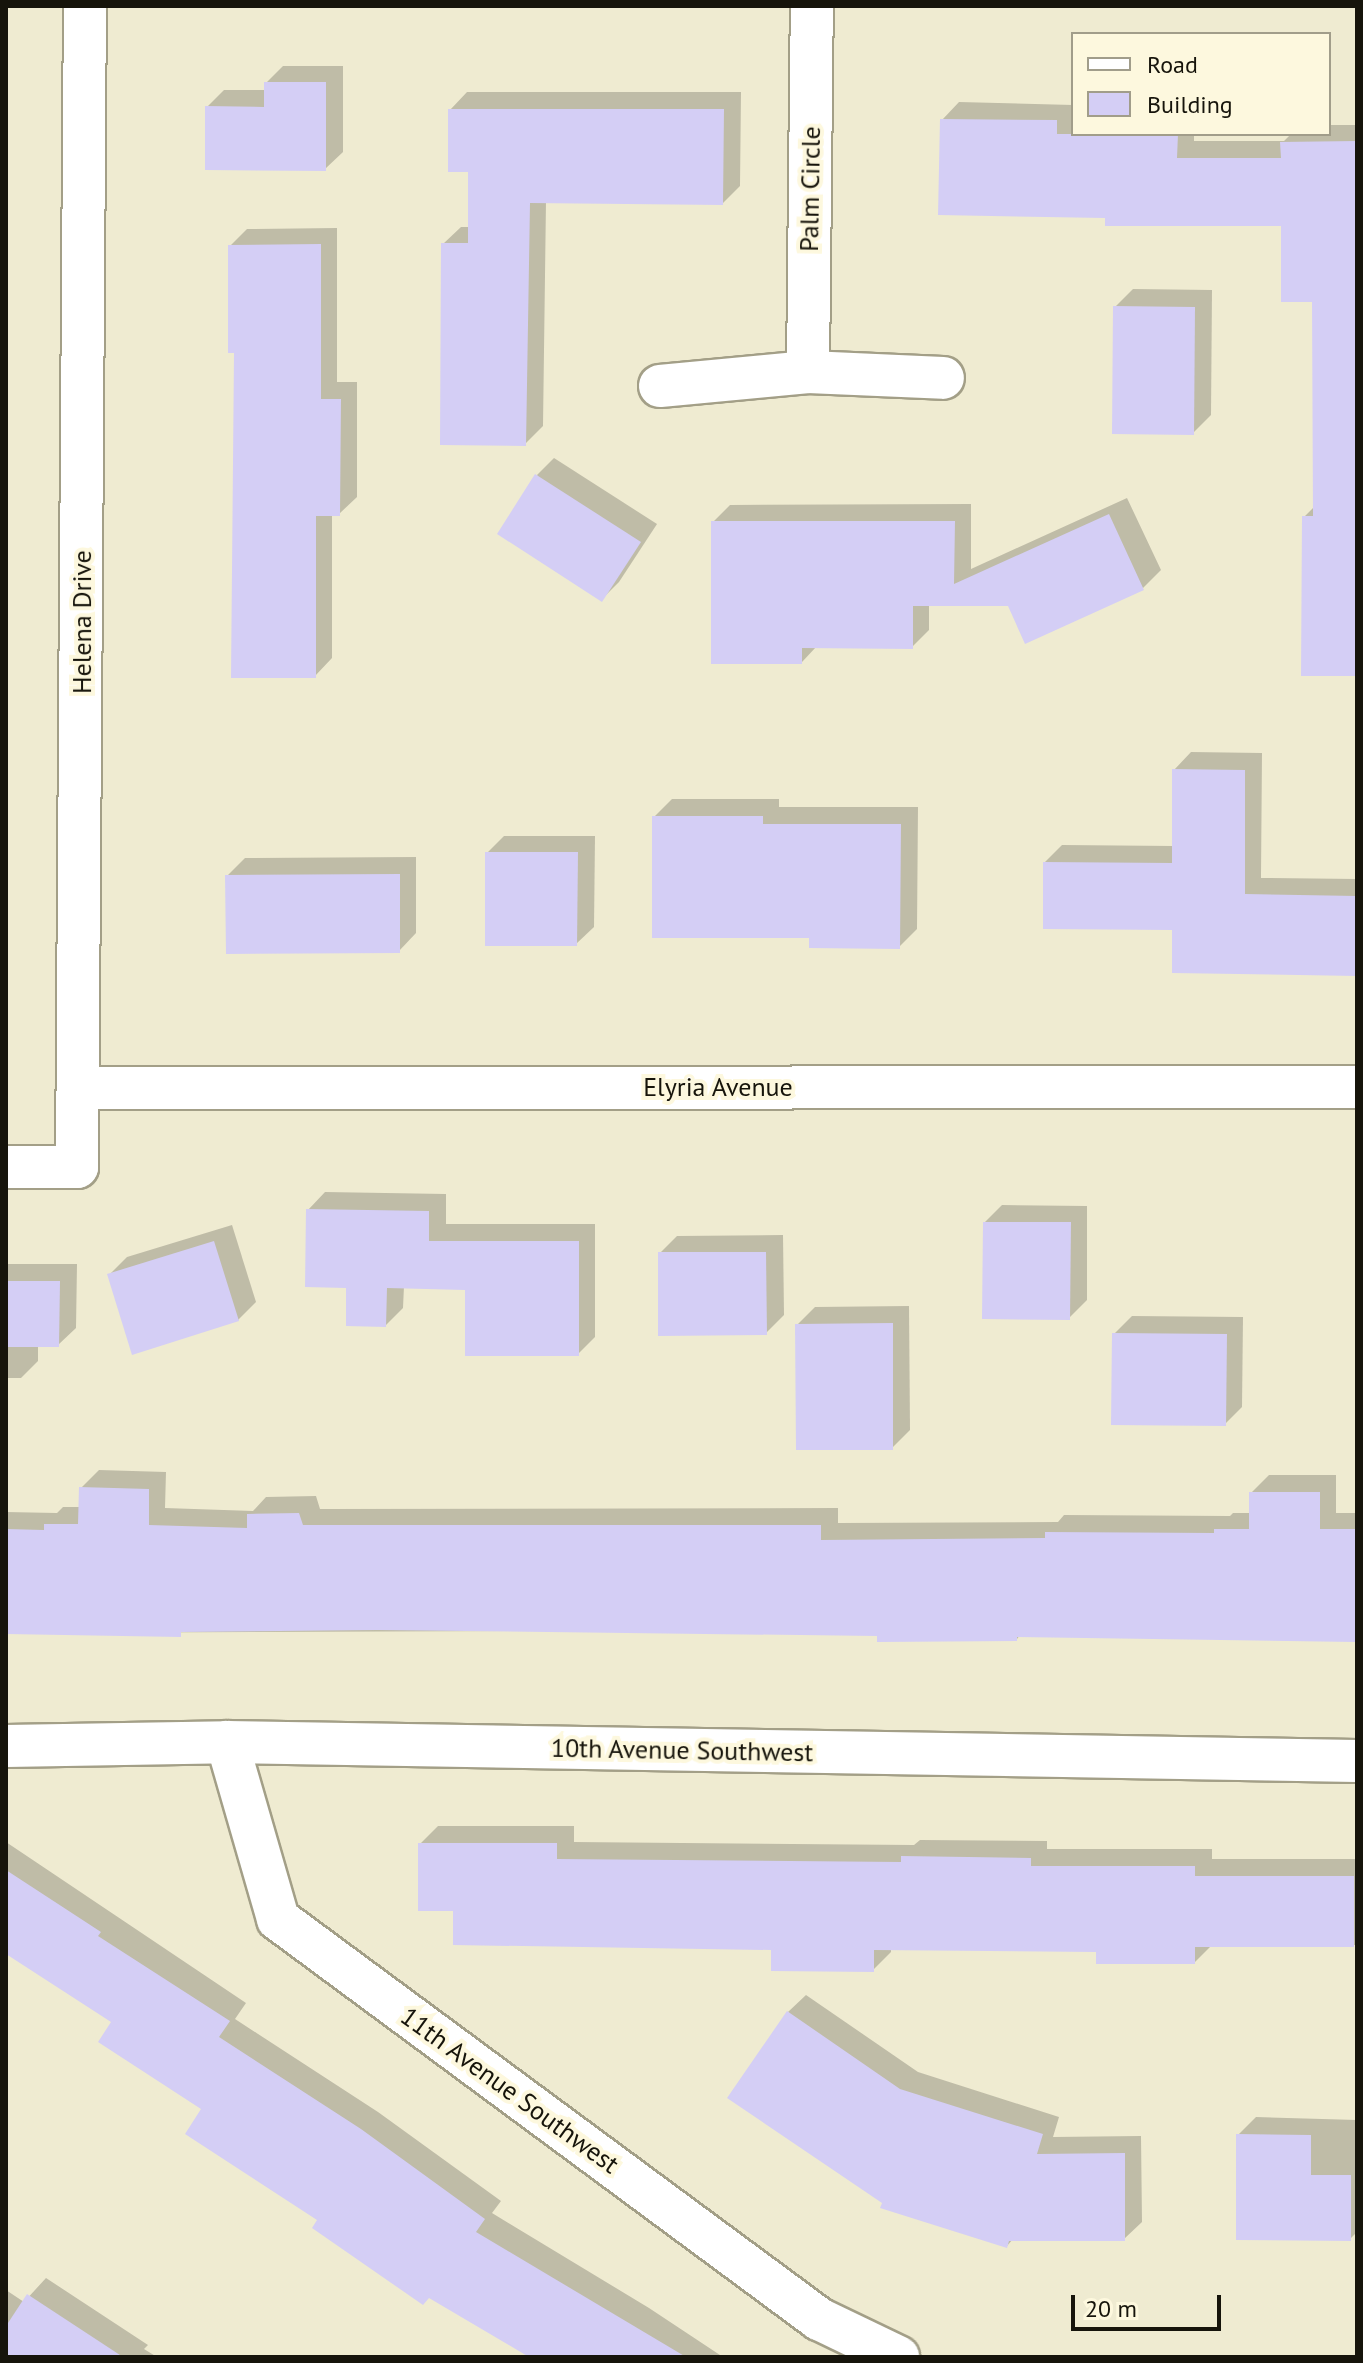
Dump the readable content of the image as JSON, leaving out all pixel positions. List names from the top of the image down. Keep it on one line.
{"streets":{"street":["Palm Circle","Helena Drive","Elyria Avenue","10th Avenue Southwest","11th Avenue Southwest"]},"crossings":[["Helena Drive","Elyria Avenue"],["10th Avenue Southwest","11th Avenue Southwest"]],"legend":["Road","Building"],"scale_bar":"20 m"}
